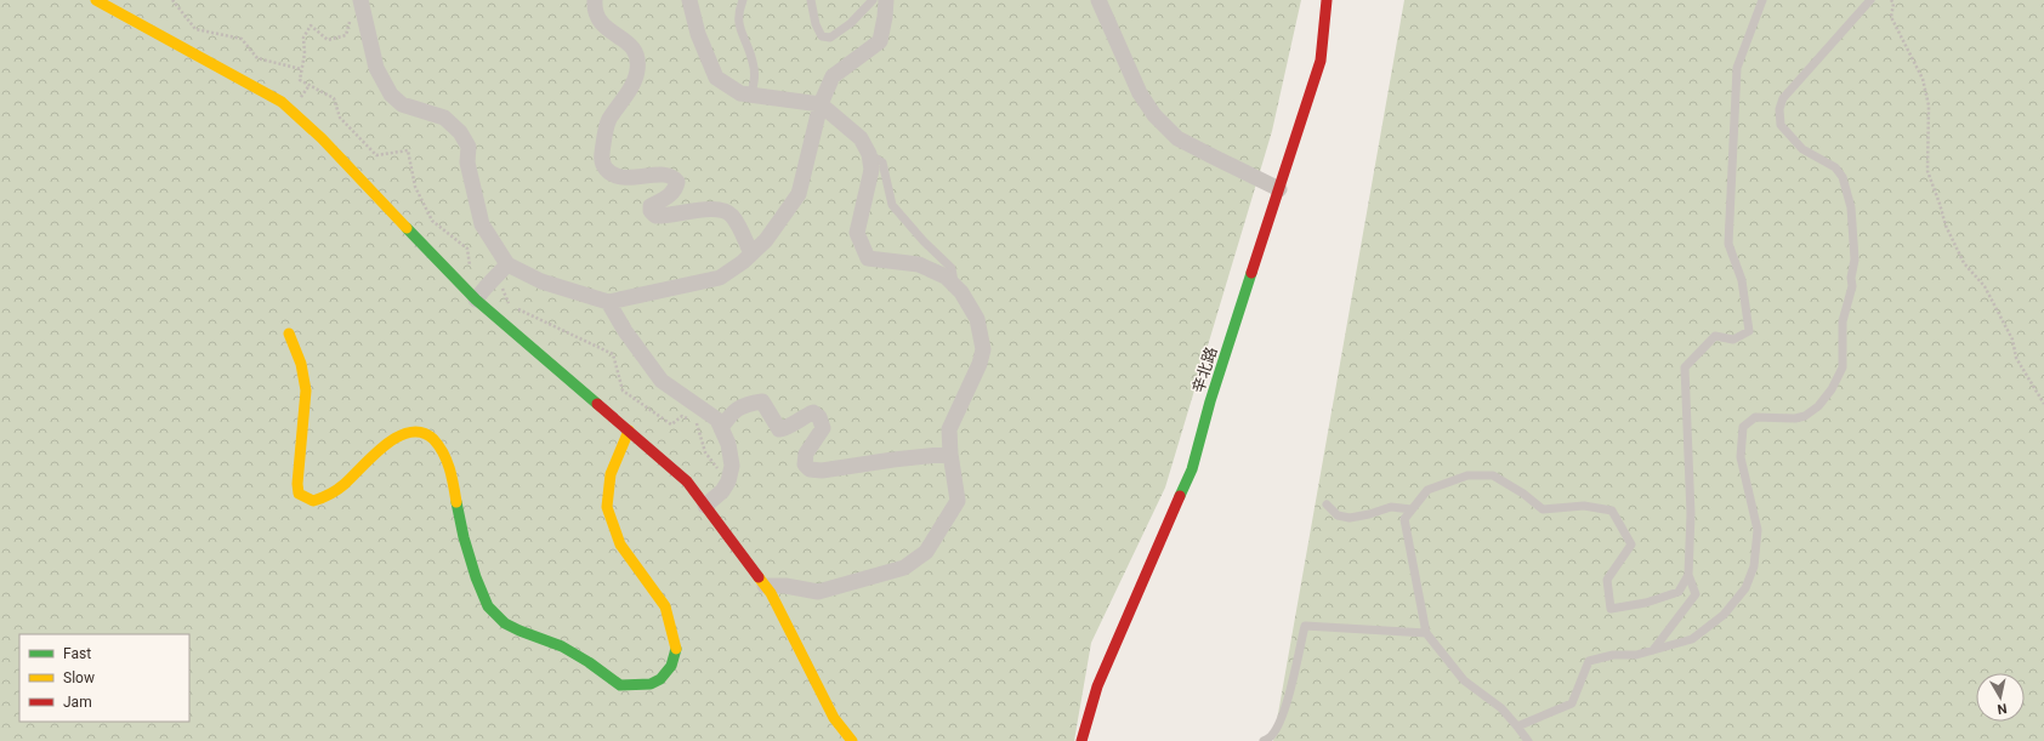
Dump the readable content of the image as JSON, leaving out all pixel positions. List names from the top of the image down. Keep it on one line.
{"streets":{"street":["辛北路"]},"legend":["Fast","Slow","Jam"],"north":"bottom"}
